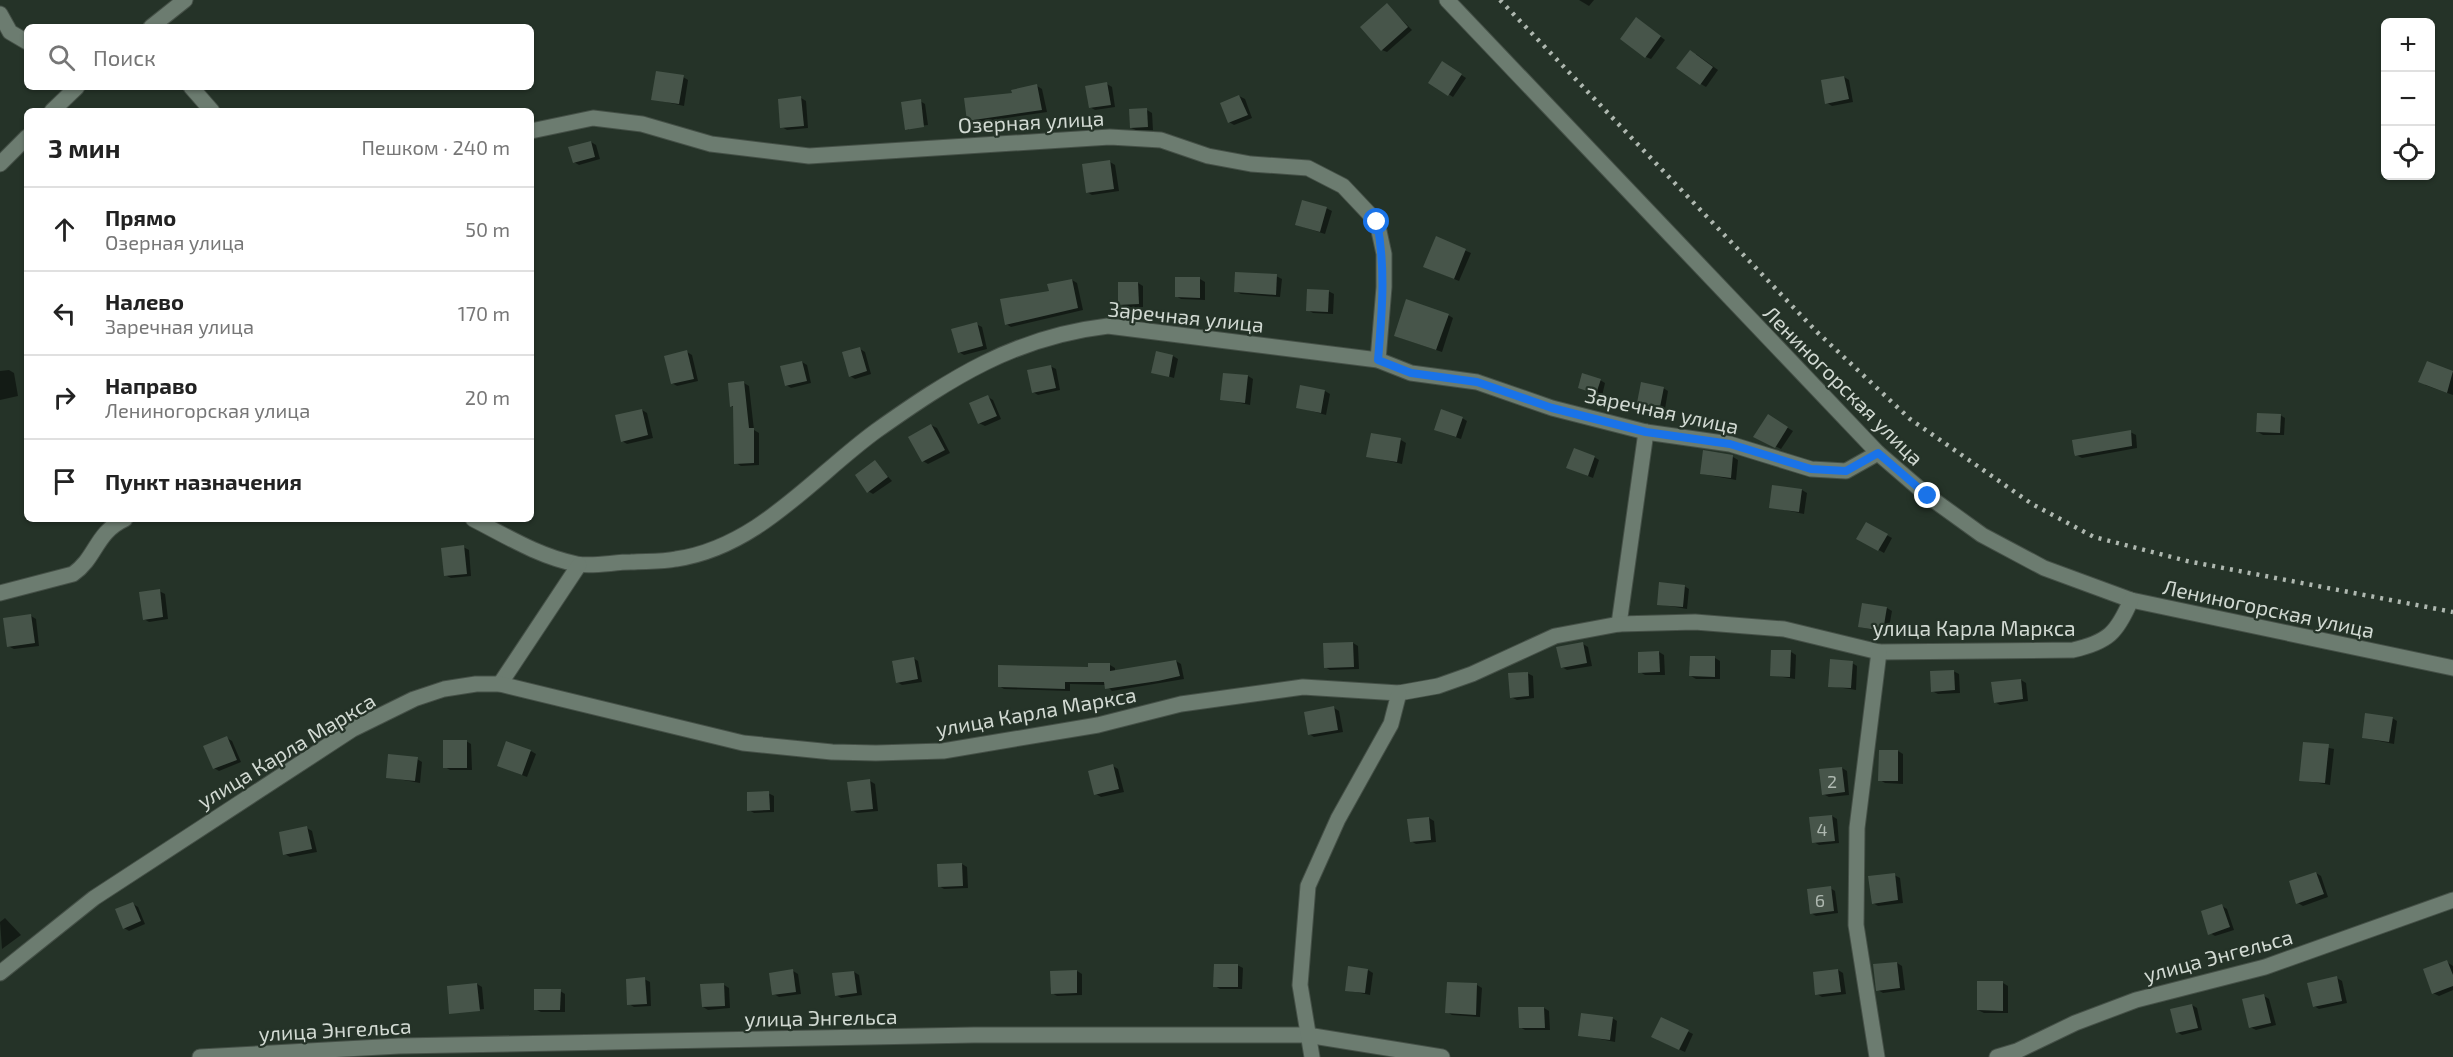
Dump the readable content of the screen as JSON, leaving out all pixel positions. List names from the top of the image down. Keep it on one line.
{"streets":{"street":["Озерная улица","Заречная улица","Лениногорская улица","улица Карла Маркса","улица Энгельса"]},"crossings":[["Озерная улица","Заречная улица"],["Заречная улица","Лениногорская улица"],["Лениногорская улица","улица Карла Маркса"]],"house_numbers":["2","4","6"],"page":{"map_buttons":["+","−"],"search":"Поиск","heading":["3 мин","Пешком · 240 m"],"list":[["Прямо","Озерная улица","50 m"],["Налево","Заречная улица","170 m"],["Направо","Лениногорская улица","20 m"],"Пункт назначения"]}}
